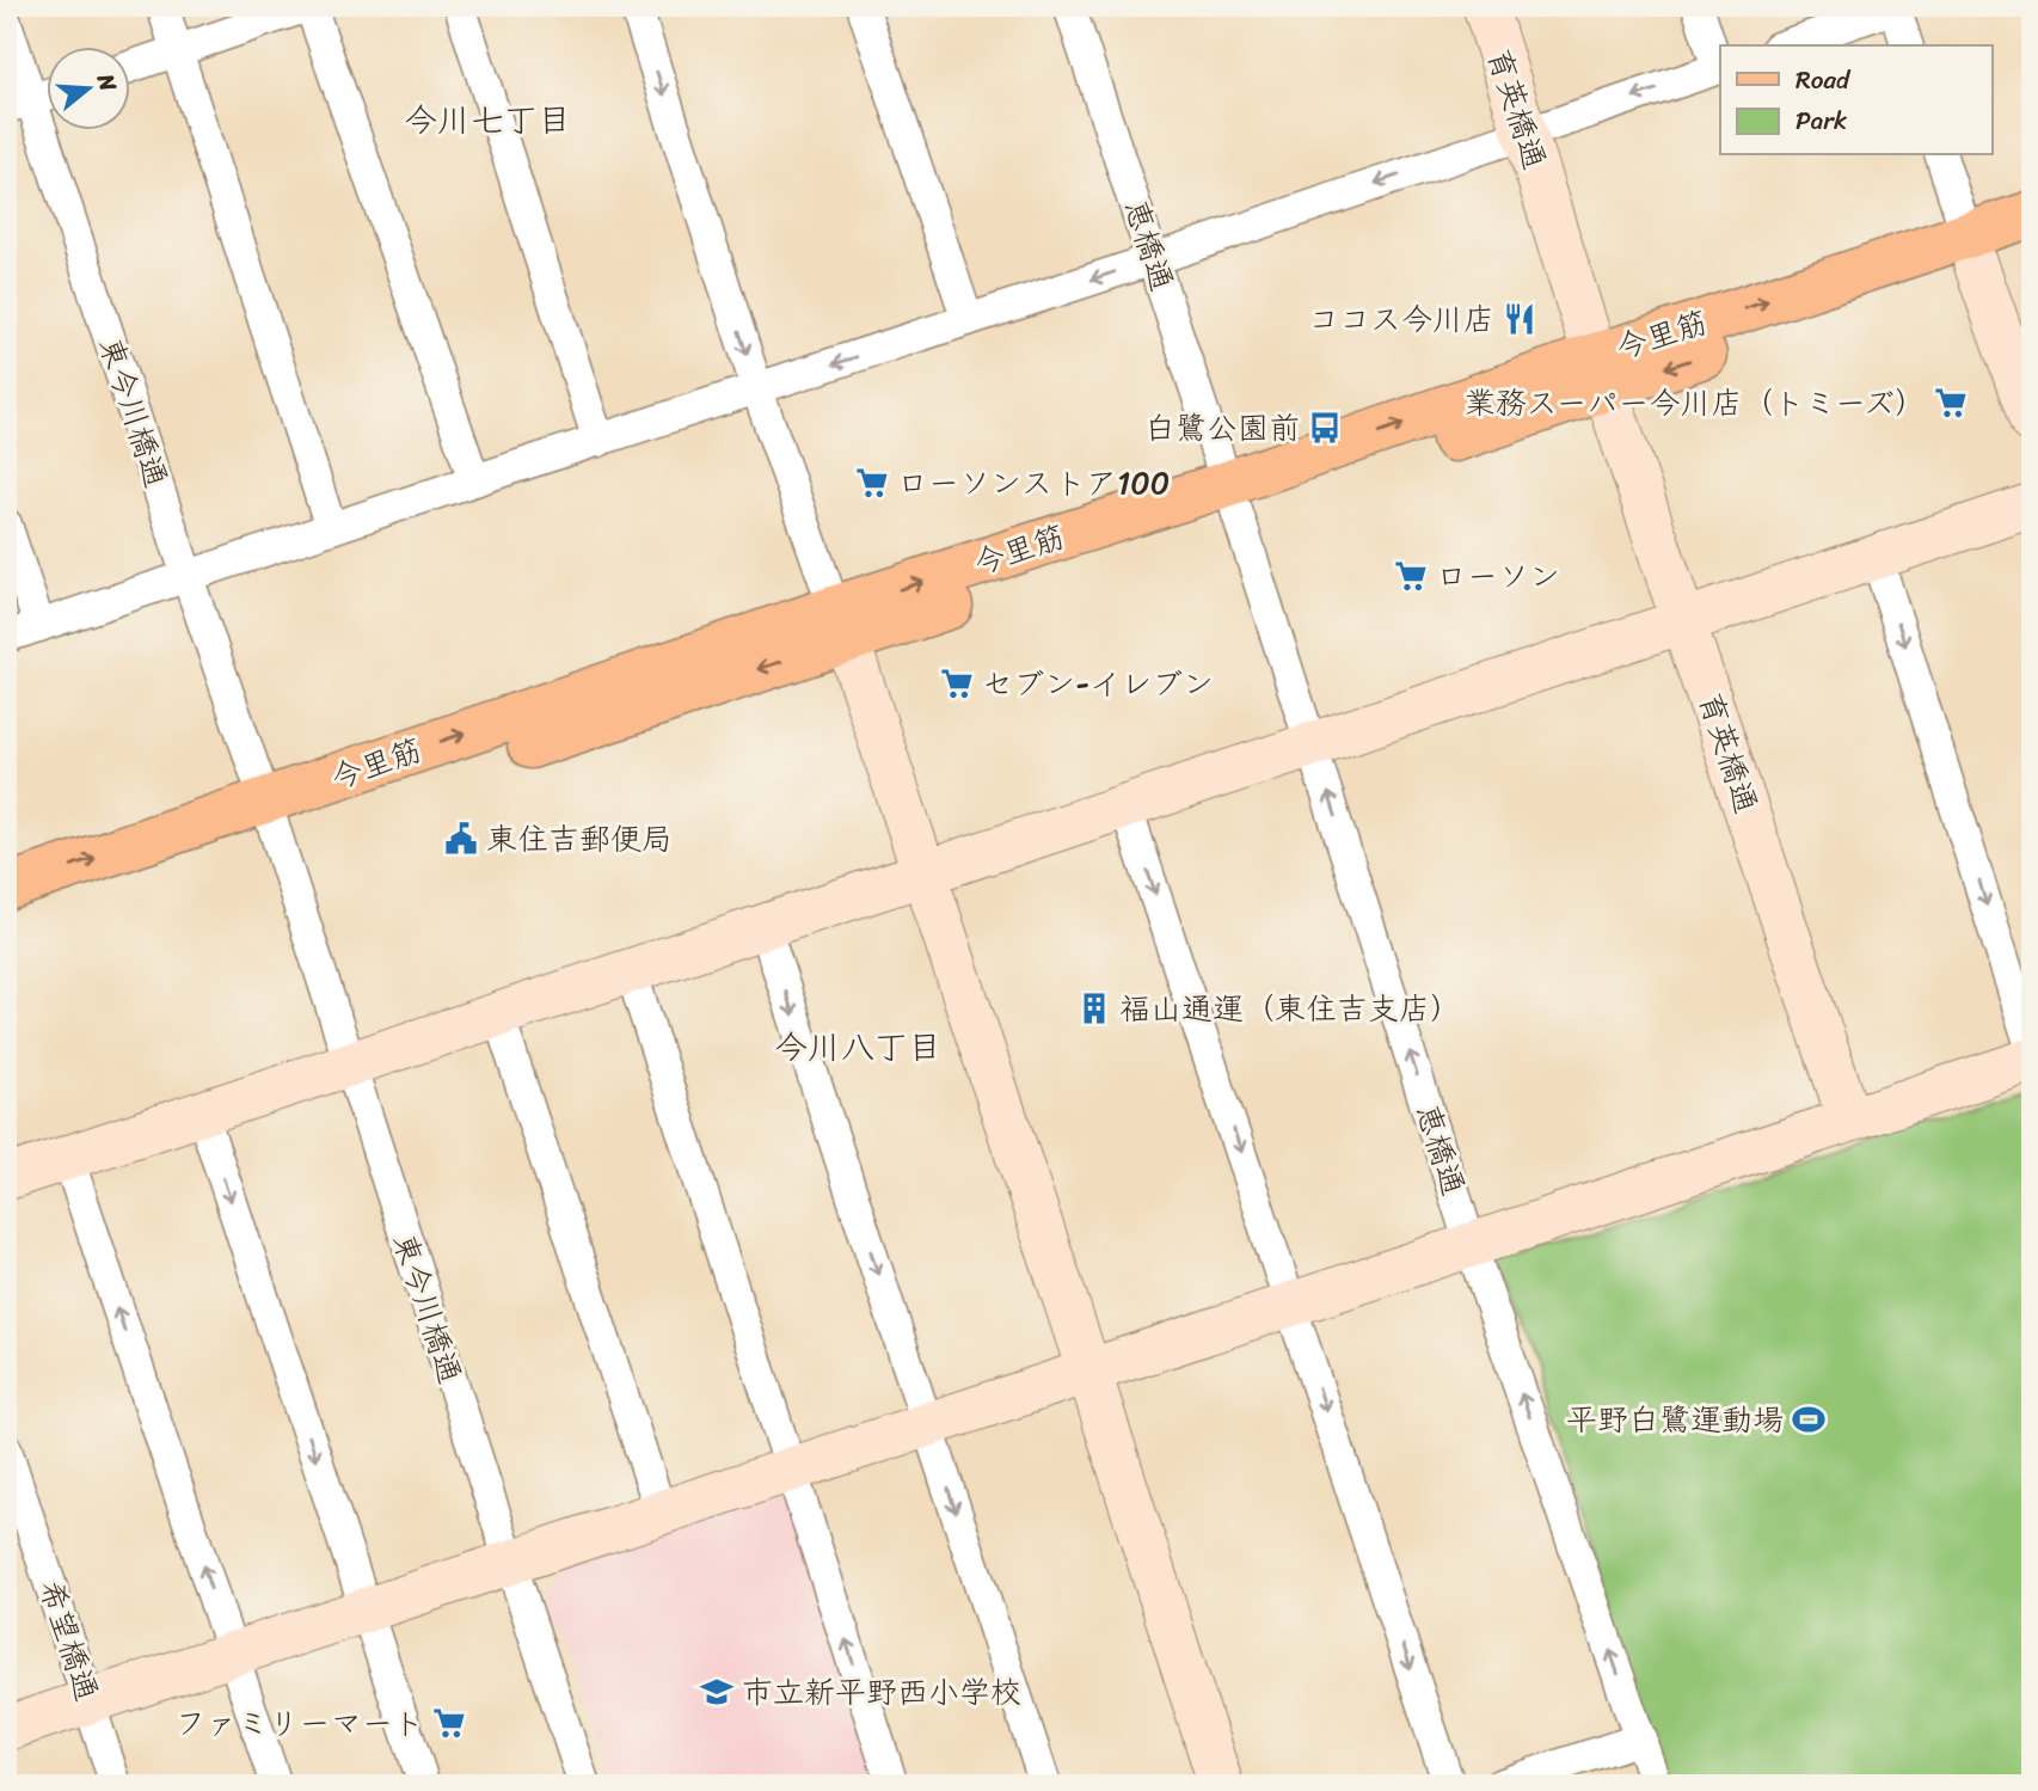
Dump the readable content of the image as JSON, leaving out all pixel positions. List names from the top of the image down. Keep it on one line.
{"streets":{"main road":["今里筋"],"street":["育英橋通","恵橋通","東今川橋通","希望橋通"]},"crossings":[["育英橋通","今里筋"],["恵橋通","今里筋"],["今里筋","東今川橋通"]],"districts":["今川七丁目","今川八丁目"],"places":{"restaurant":["ココス今川店"],"supermarket":["業務スーパー今川店（トミーズ）","ローソンストア100","ローソン","セブン-イレブン","ファミリーマート"],"bus stop":["白鷺公園前"],"public building":["東住吉郵便局"],"building":["福山通運（東住吉支店）"],"sports":["平野白鷺運動場"],"school or university":["市立新平野西小学校"]},"legend":["Road","Park"],"north":"right"}
